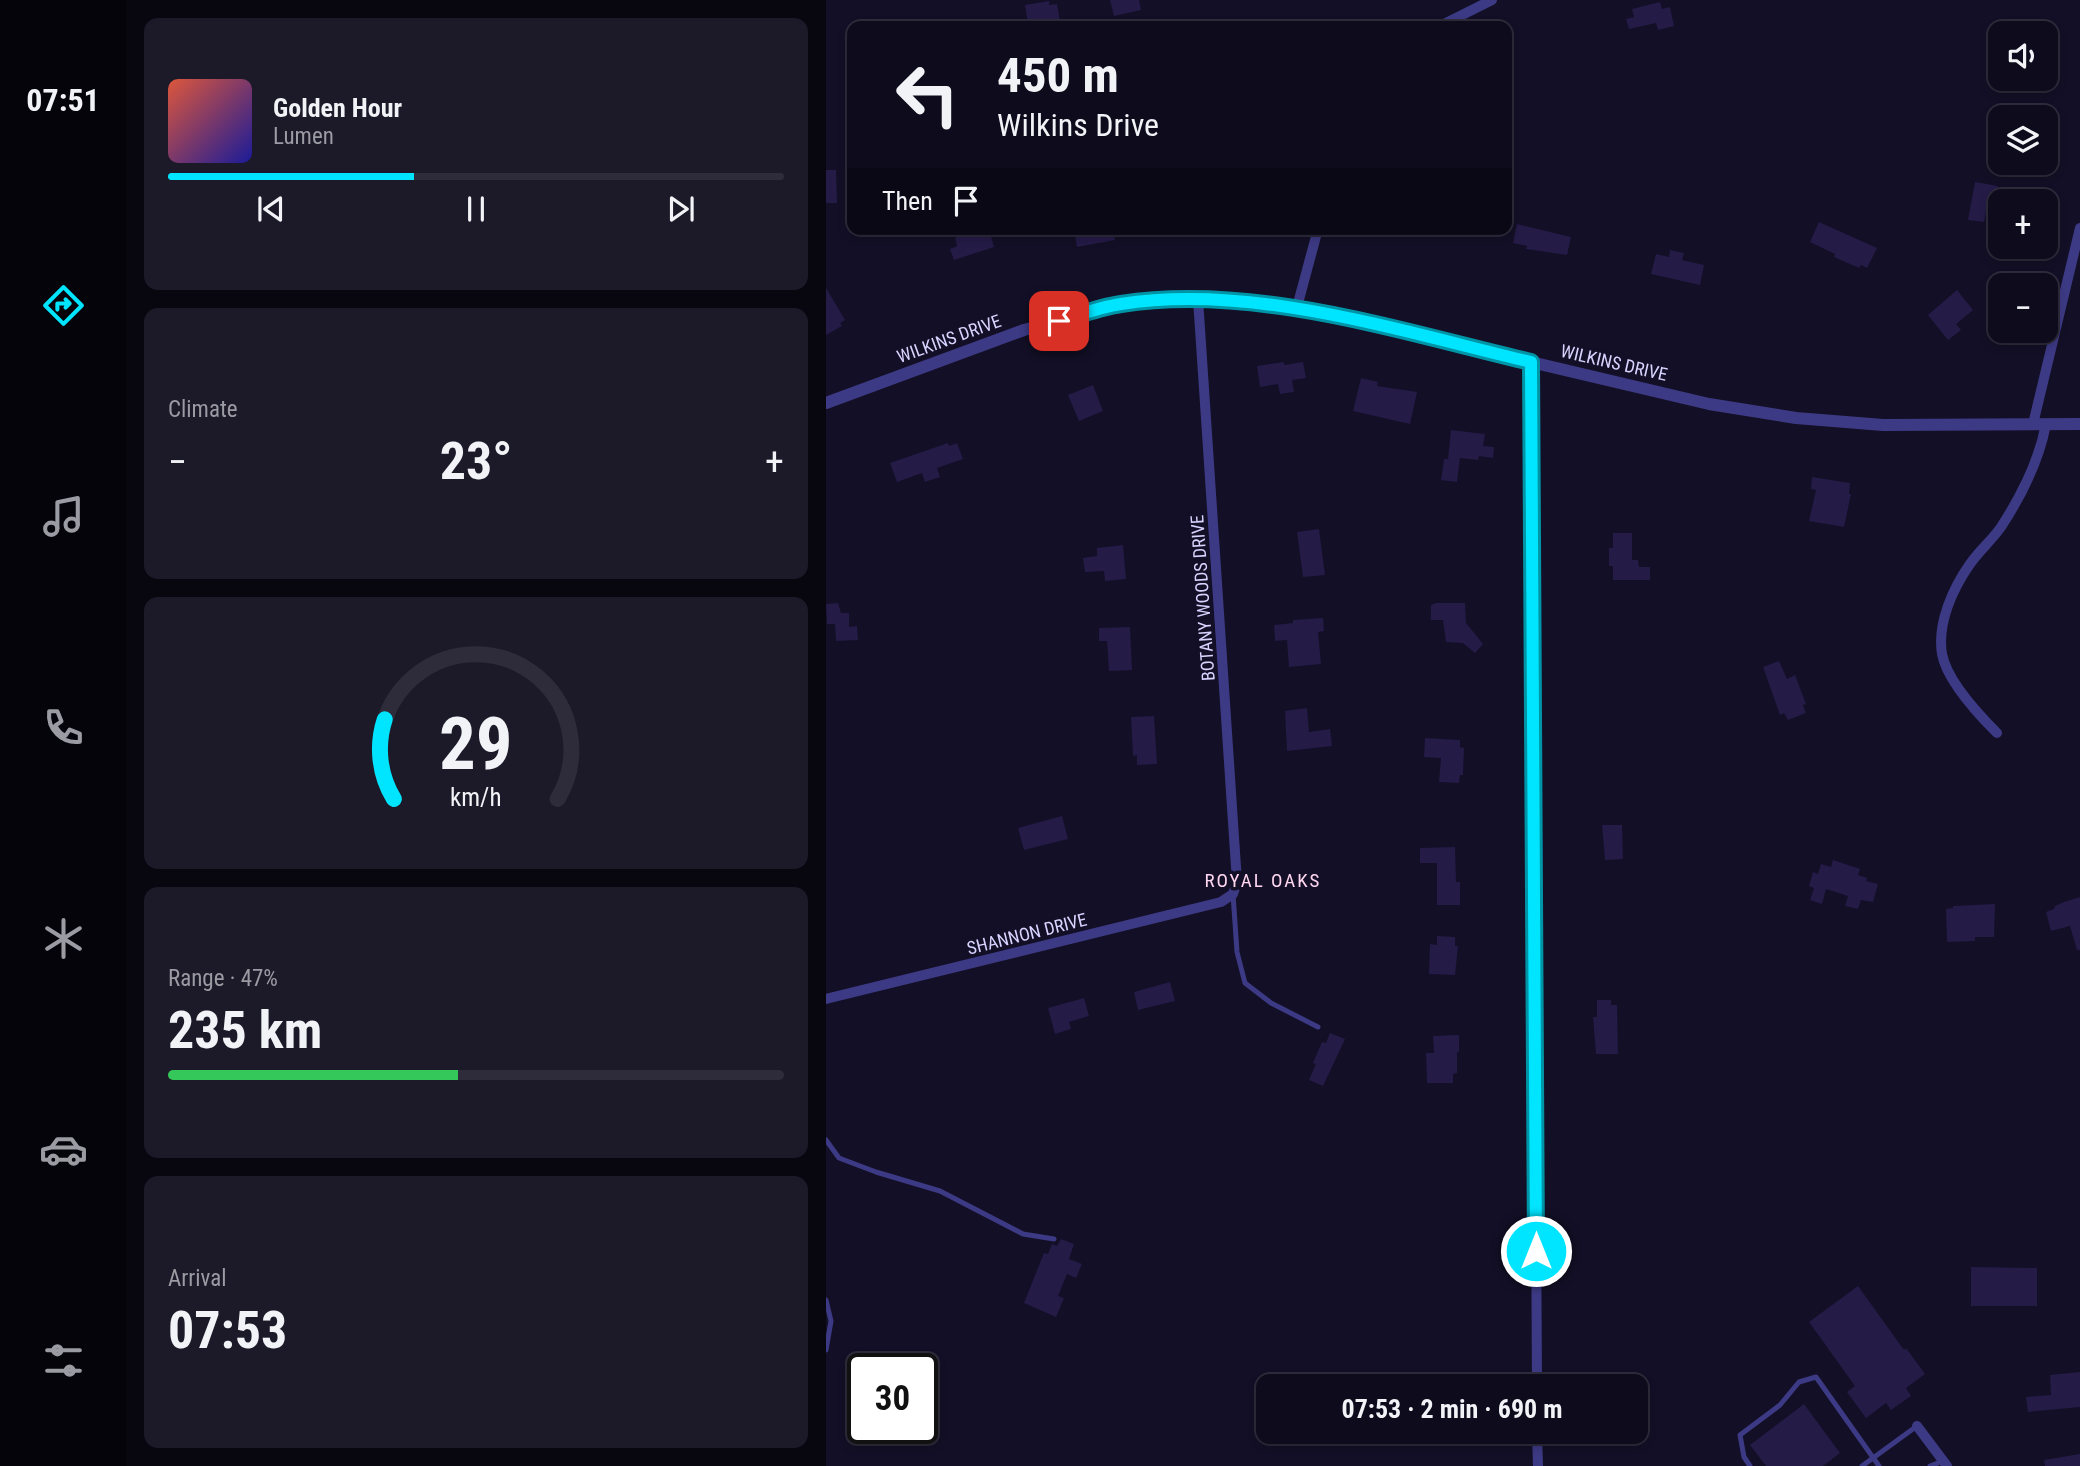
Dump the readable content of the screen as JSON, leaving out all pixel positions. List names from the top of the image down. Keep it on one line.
{"streets":{"street":["WILKINS DRIVE","BOTANY WOODS DRIVE","SHANNON DRIVE"]},"crossings":[["WILKINS DRIVE","BOTANY WOODS DRIVE"],["BOTANY WOODS DRIVE","SHANNON DRIVE"]],"districts":["ROYAL OAKS"],"page":{"tabs":"07:51","map_buttons":["+","−"],"turn":["450 m","Wilkins Drive"],"song":["Golden Hour","Lumen"],"then":"Then","tile":["Climate",["Range · 47%","235 km"],["Arrival","07:53"]],"heat":["−","23°","+"],"limit":"30","trip":"07:53 · 2 min · 690 m","gauge":["29","km/h"]}}
